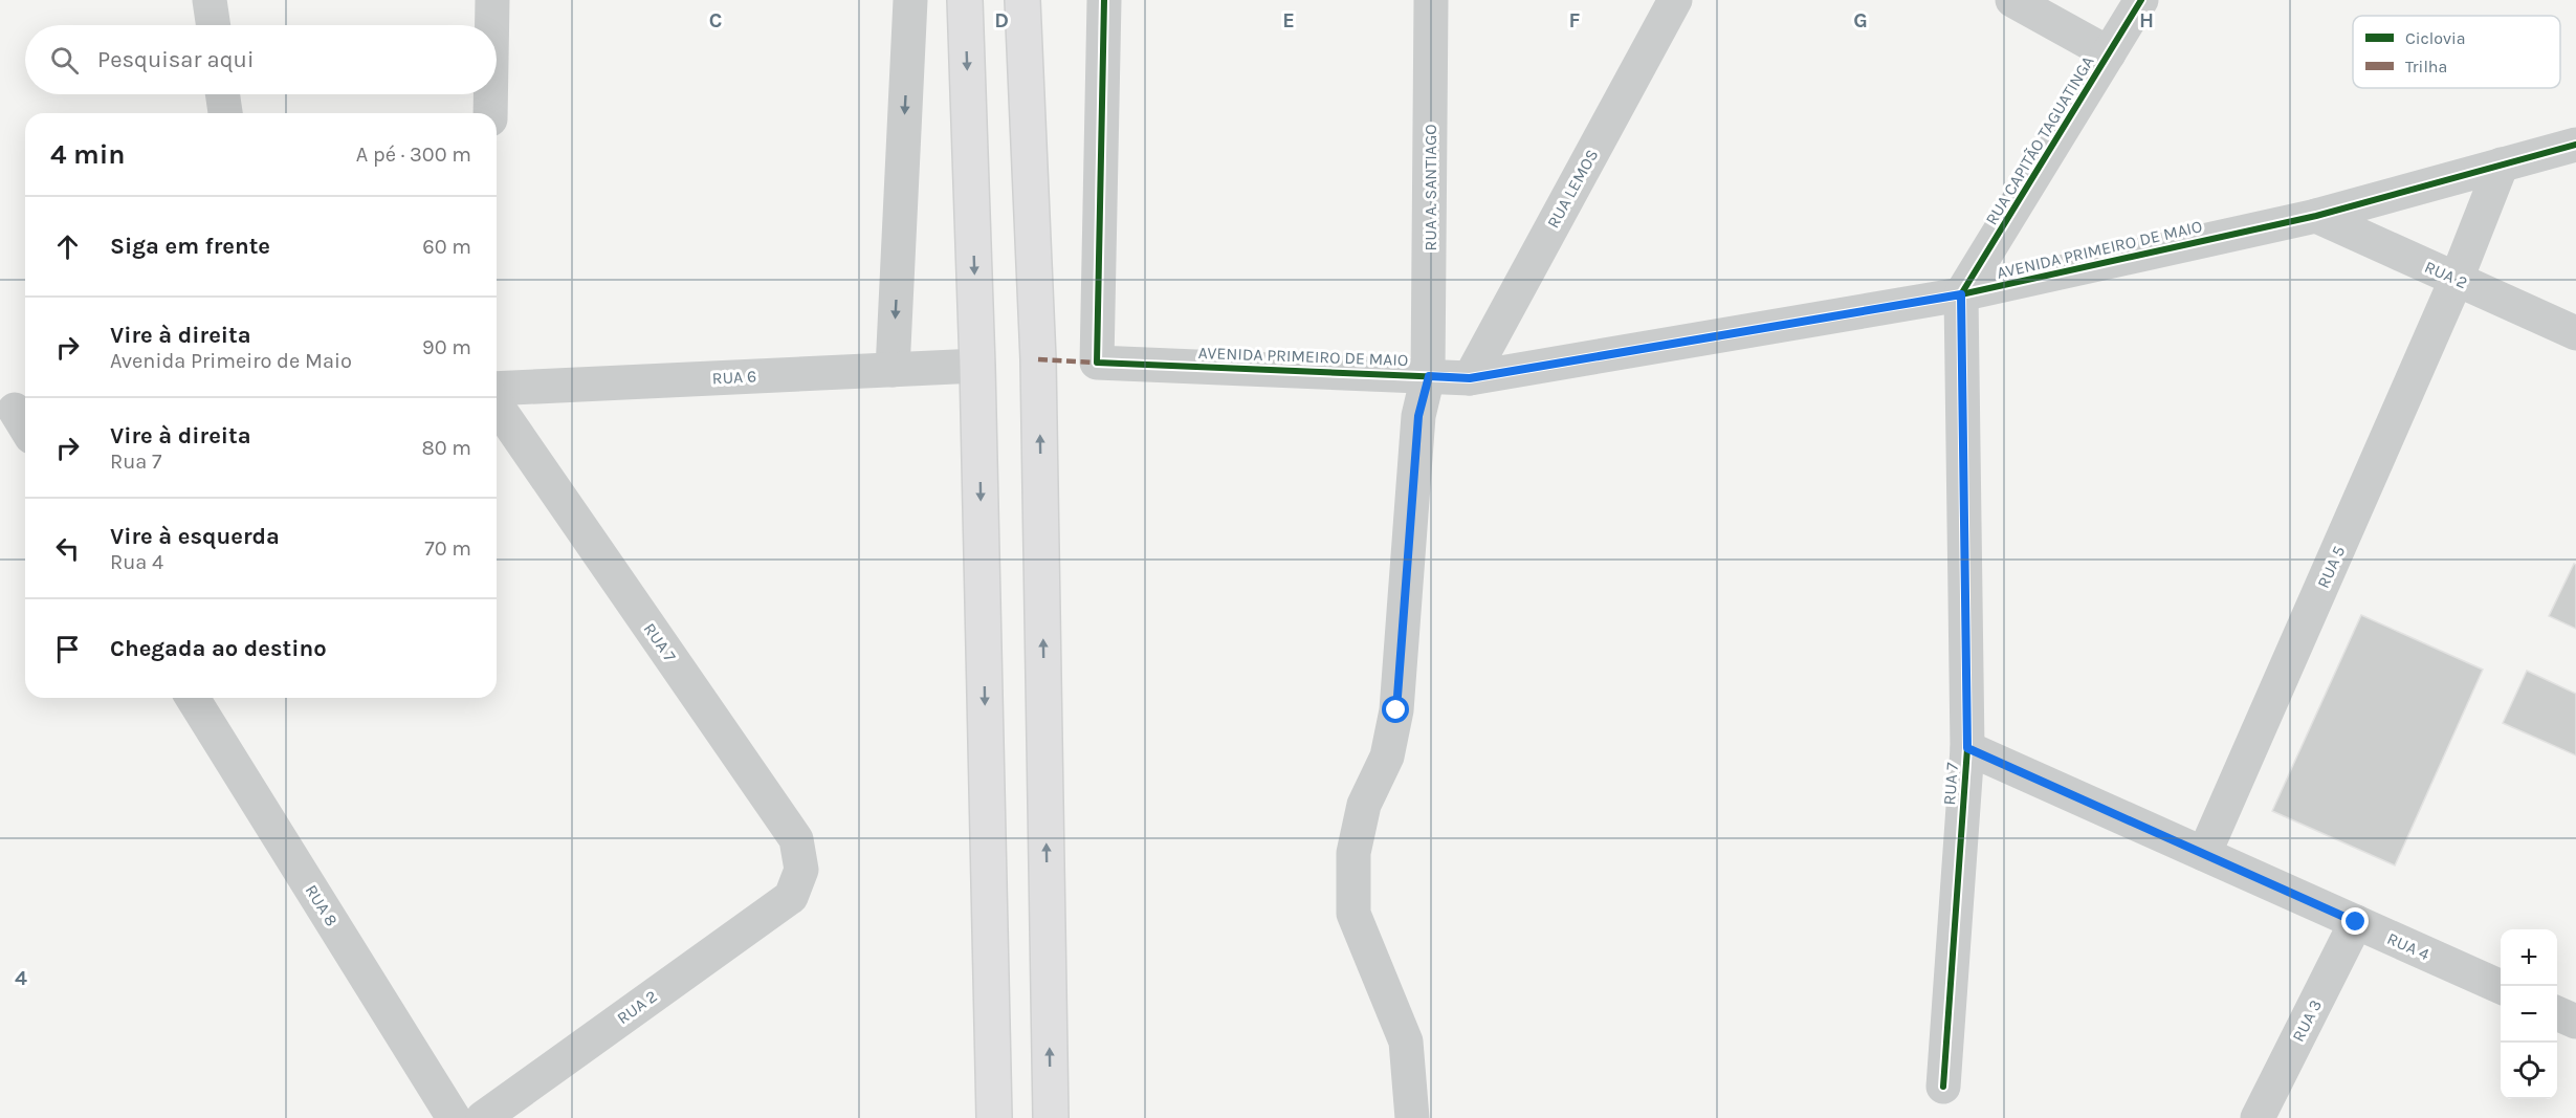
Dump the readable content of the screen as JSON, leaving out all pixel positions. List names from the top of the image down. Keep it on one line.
{"streets":{"street":["RUA CAPITÃO TAGUATINGA","RUA A. SANTIAGO","RUA LEMOS","AVENIDA PRIMEIRO DE MAIO","RUA 2","RUA 6","RUA 5","RUA 7","RUA 8","RUA 4","RUA 3"]},"crossings":[["RUA CAPITÃO TAGUATINGA","AVENIDA PRIMEIRO DE MAIO"],["RUA CAPITÃO TAGUATINGA","RUA 7"],["RUA A. SANTIAGO","AVENIDA PRIMEIRO DE MAIO"],["RUA LEMOS","AVENIDA PRIMEIRO DE MAIO"],["AVENIDA PRIMEIRO DE MAIO","RUA 2"],["AVENIDA PRIMEIRO DE MAIO","RUA 5"],["AVENIDA PRIMEIRO DE MAIO","RUA 7"],["RUA 2","RUA 5"],["RUA 2","RUA 7"],["RUA 5","RUA 4"],["RUA 7","RUA 4"],["RUA 4","RUA 3"]],"legend":["Ciclovia","Trilha"],"page":{"search":"Pesquisar aqui","heading":["4 min","A pé · 300 m"],"list":[["Siga em frente","60 m"],["Vire à direita","Avenida Primeiro de Maio","90 m"],["Vire à direita","Rua 7","80 m"],["Vire à esquerda","Rua 4","70 m"],"Chegada ao destino"],"map_buttons":["+","−"]},"grid":{"columns":["C","D","E","F","G","H"],"rows":["4"]}}
